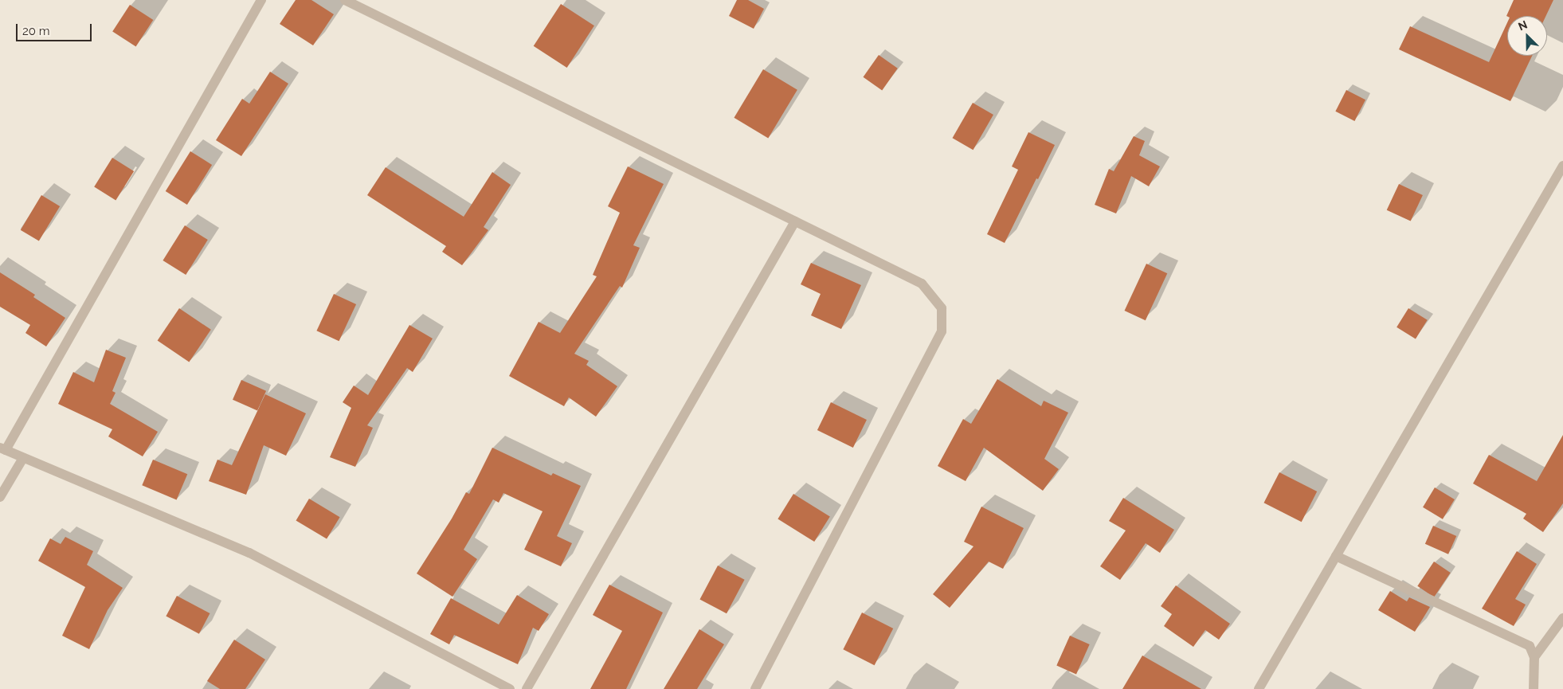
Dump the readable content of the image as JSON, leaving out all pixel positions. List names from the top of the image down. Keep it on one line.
{"scale_bar":"20 m","north":"top left"}
